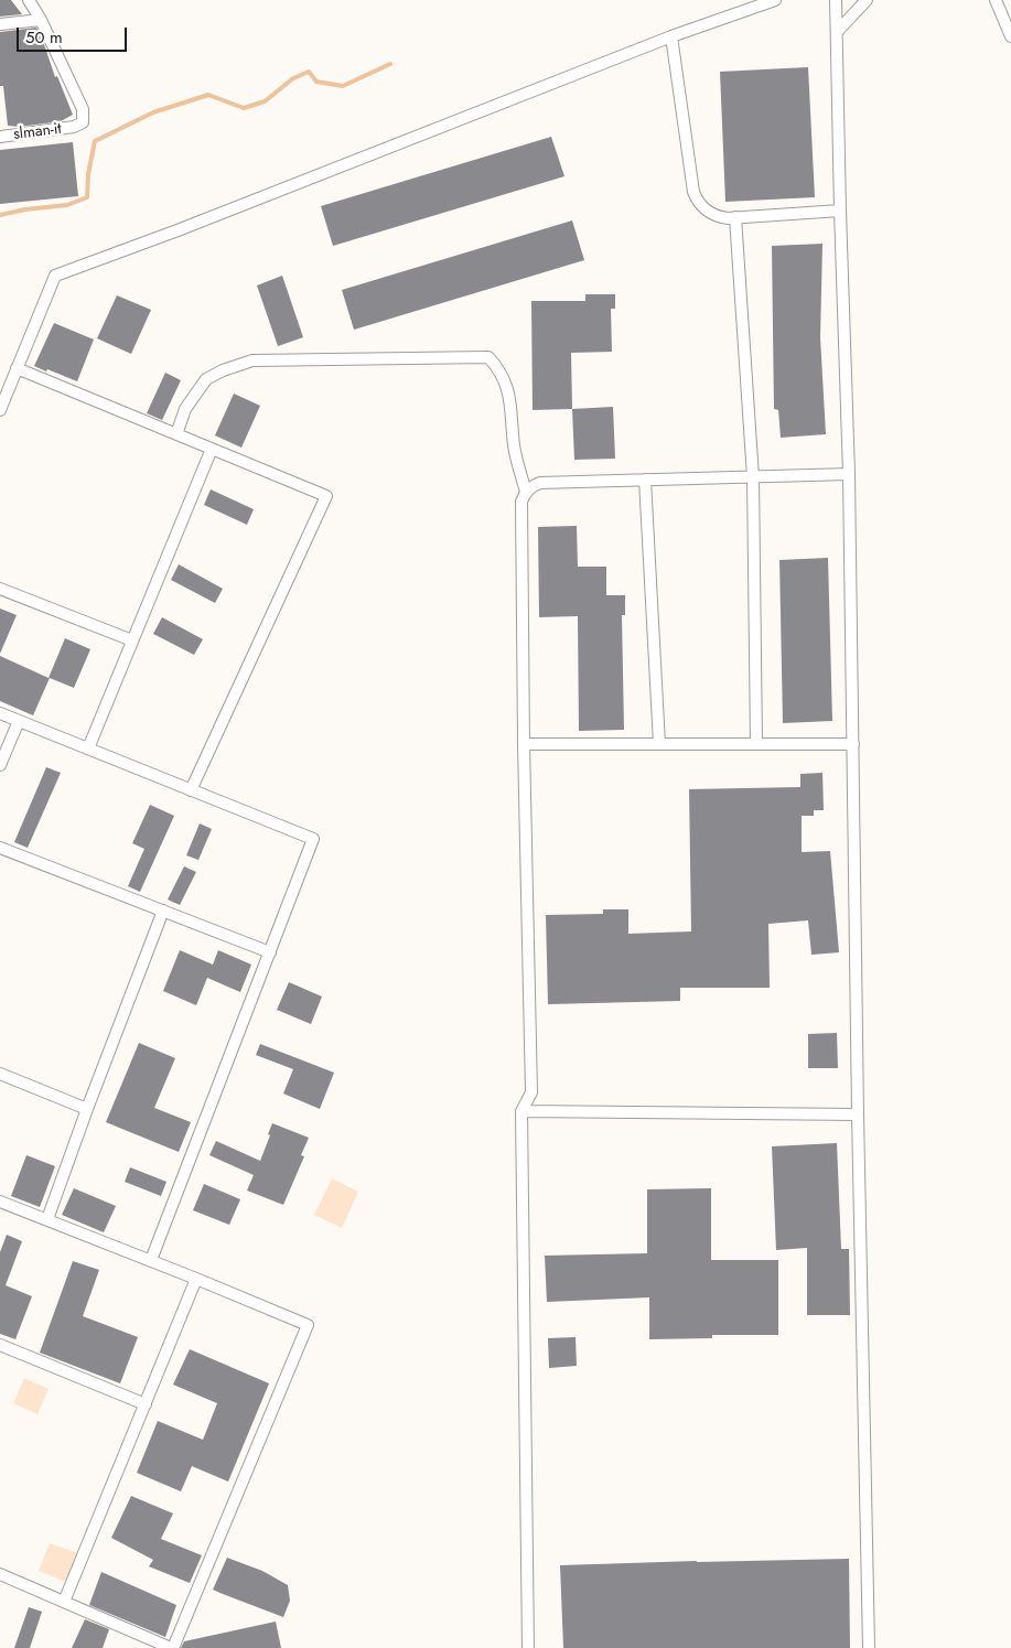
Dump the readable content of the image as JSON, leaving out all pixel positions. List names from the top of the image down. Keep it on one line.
{"streets":{"street":["slman-it"]},"scale_bar":"50 m"}
